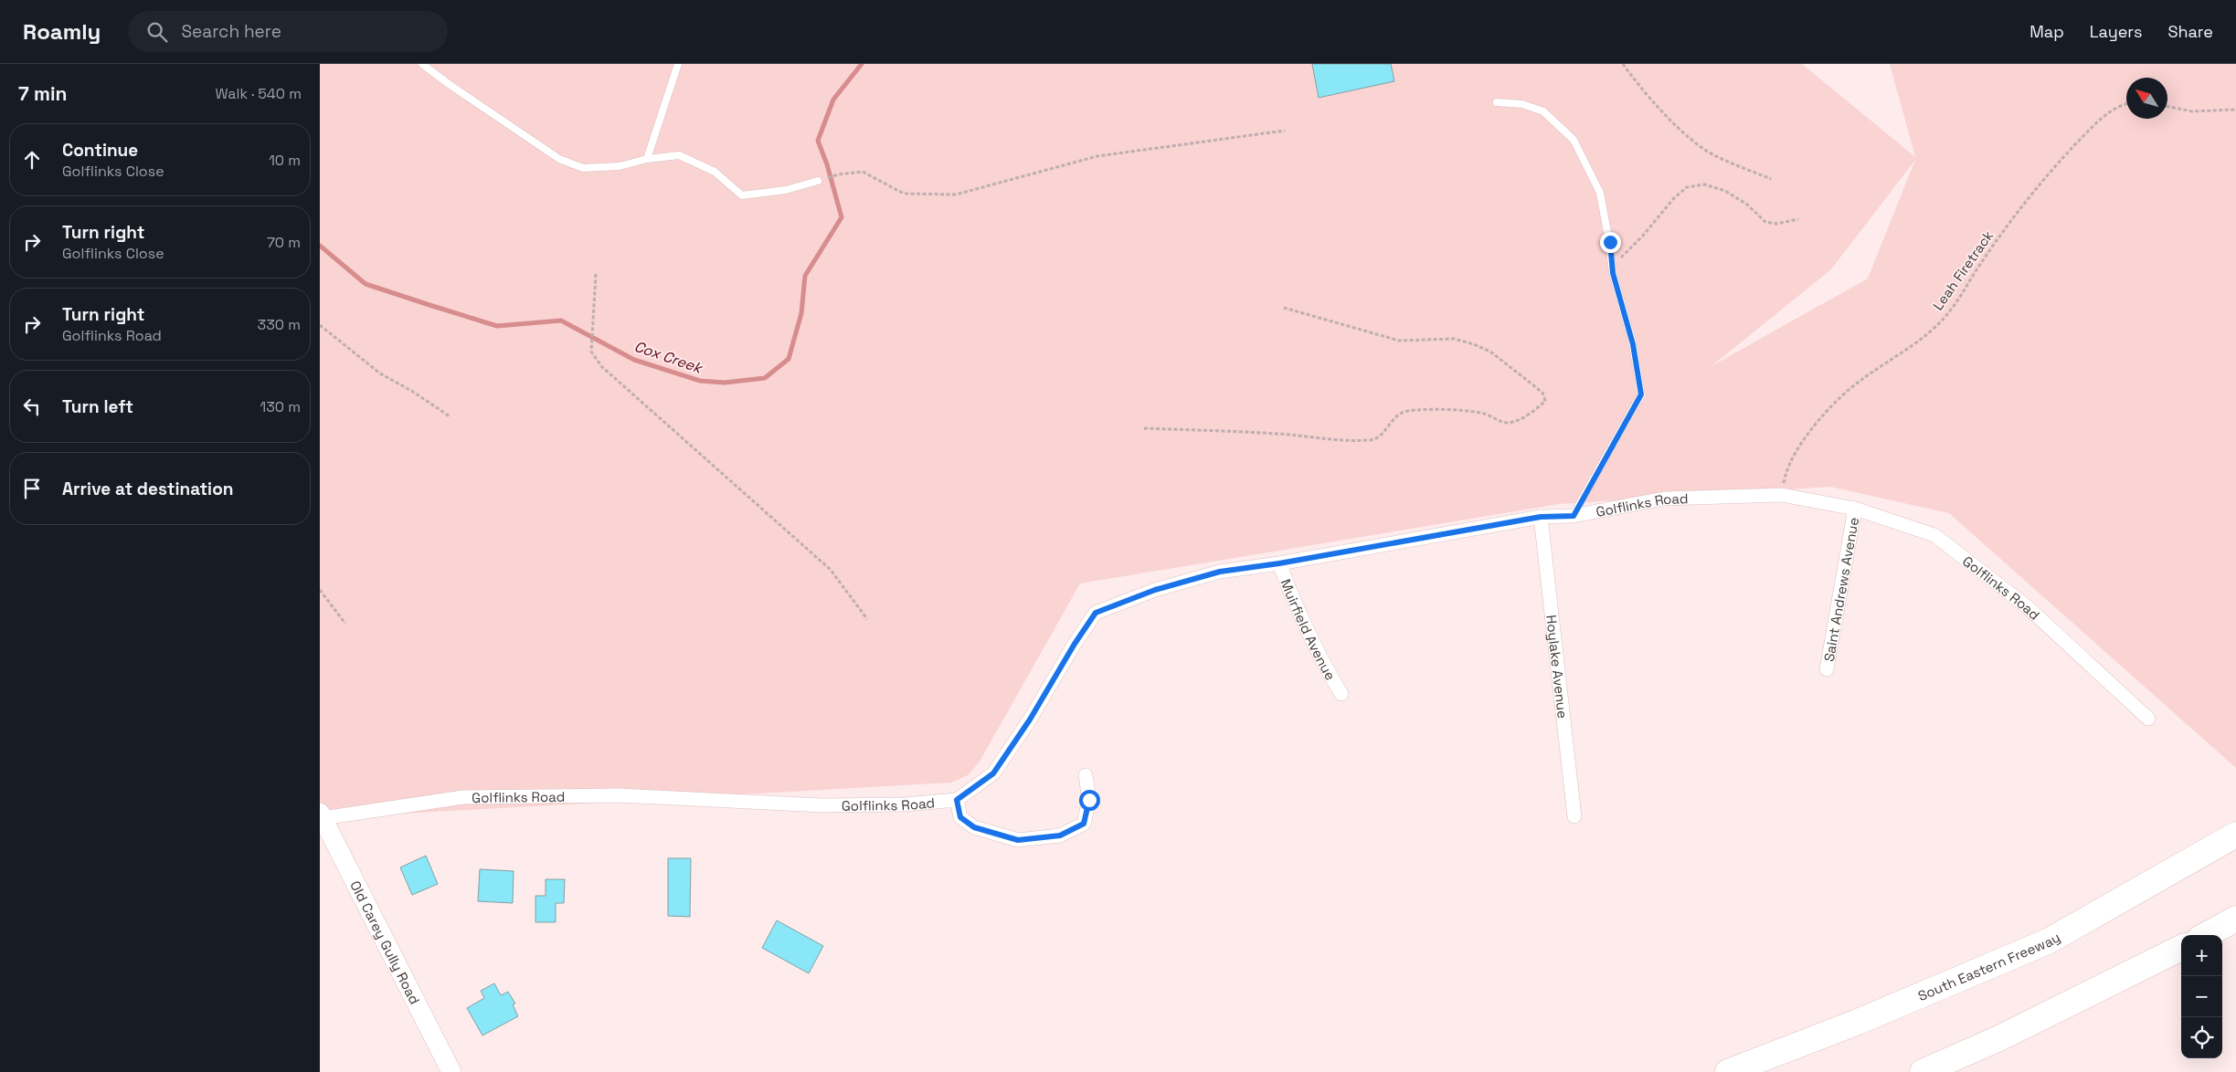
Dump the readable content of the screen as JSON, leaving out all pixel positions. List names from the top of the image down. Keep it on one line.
{"streets":{"highway":["South Eastern Freeway"],"main road":["Old Carey Gully Road"],"street":["Golflinks Road","Saint Andrews Avenue","Muirfield Avenue","Hoylake Avenue"],"path":["Leah Firetrack"]},"crossings":[["Leah Firetrack","Golflinks Road"],["Golflinks Road","Saint Andrews Avenue"],["Golflinks Road","Muirfield Avenue"],["Golflinks Road","Hoylake Avenue"],["Golflinks Road","Old Carey Gully Road"]],"water":["Cox Creek"],"north":"top left","page":{"header":"Roamly","search":"Search here","nav":["Map","Layers","Share"],"heading":["7 min","Walk · 540 m"],"list":[["Continue","Golflinks Close","10 m"],["Turn right","Golflinks Close","70 m"],["Turn right","Golflinks Road","330 m"],["Turn left","130 m"],"Arrive at destination"],"map_buttons":["+","−"]}}
